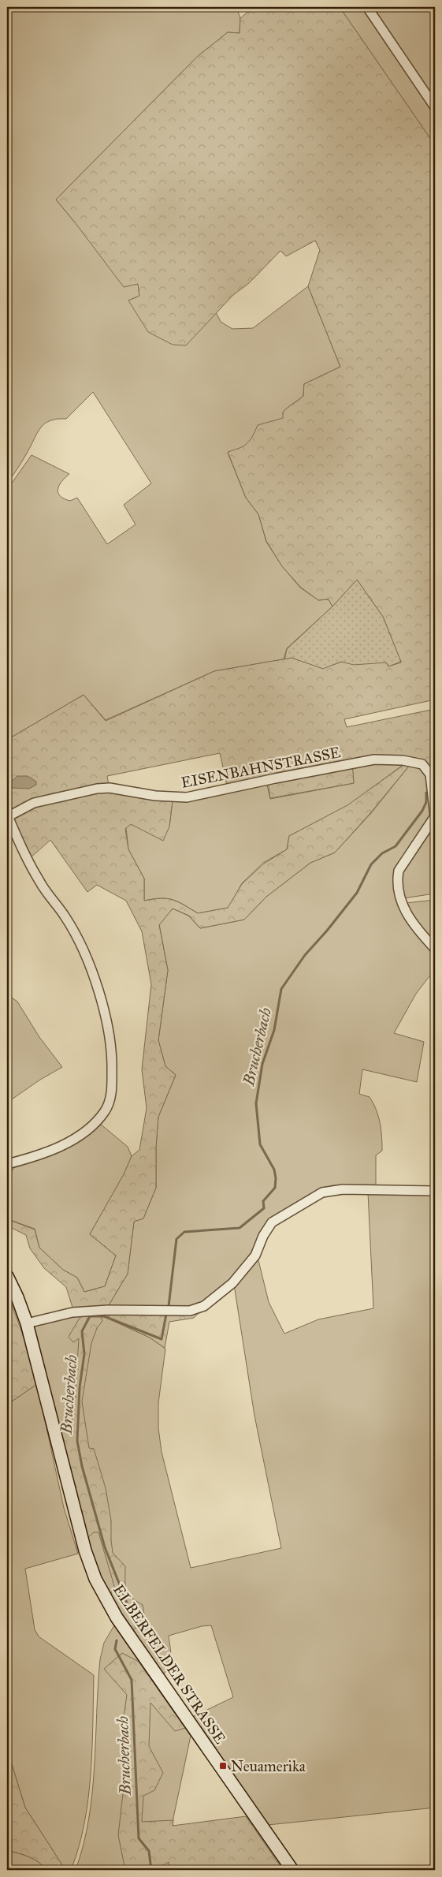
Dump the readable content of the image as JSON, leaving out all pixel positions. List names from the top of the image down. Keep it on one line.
{"streets":{"main road":["ELBERFELDER STRASSE"],"street":["EISENBAHNSTRASSE"]},"water":["Brucherbach"],"places":{"transit":["Neuamerika"]}}
